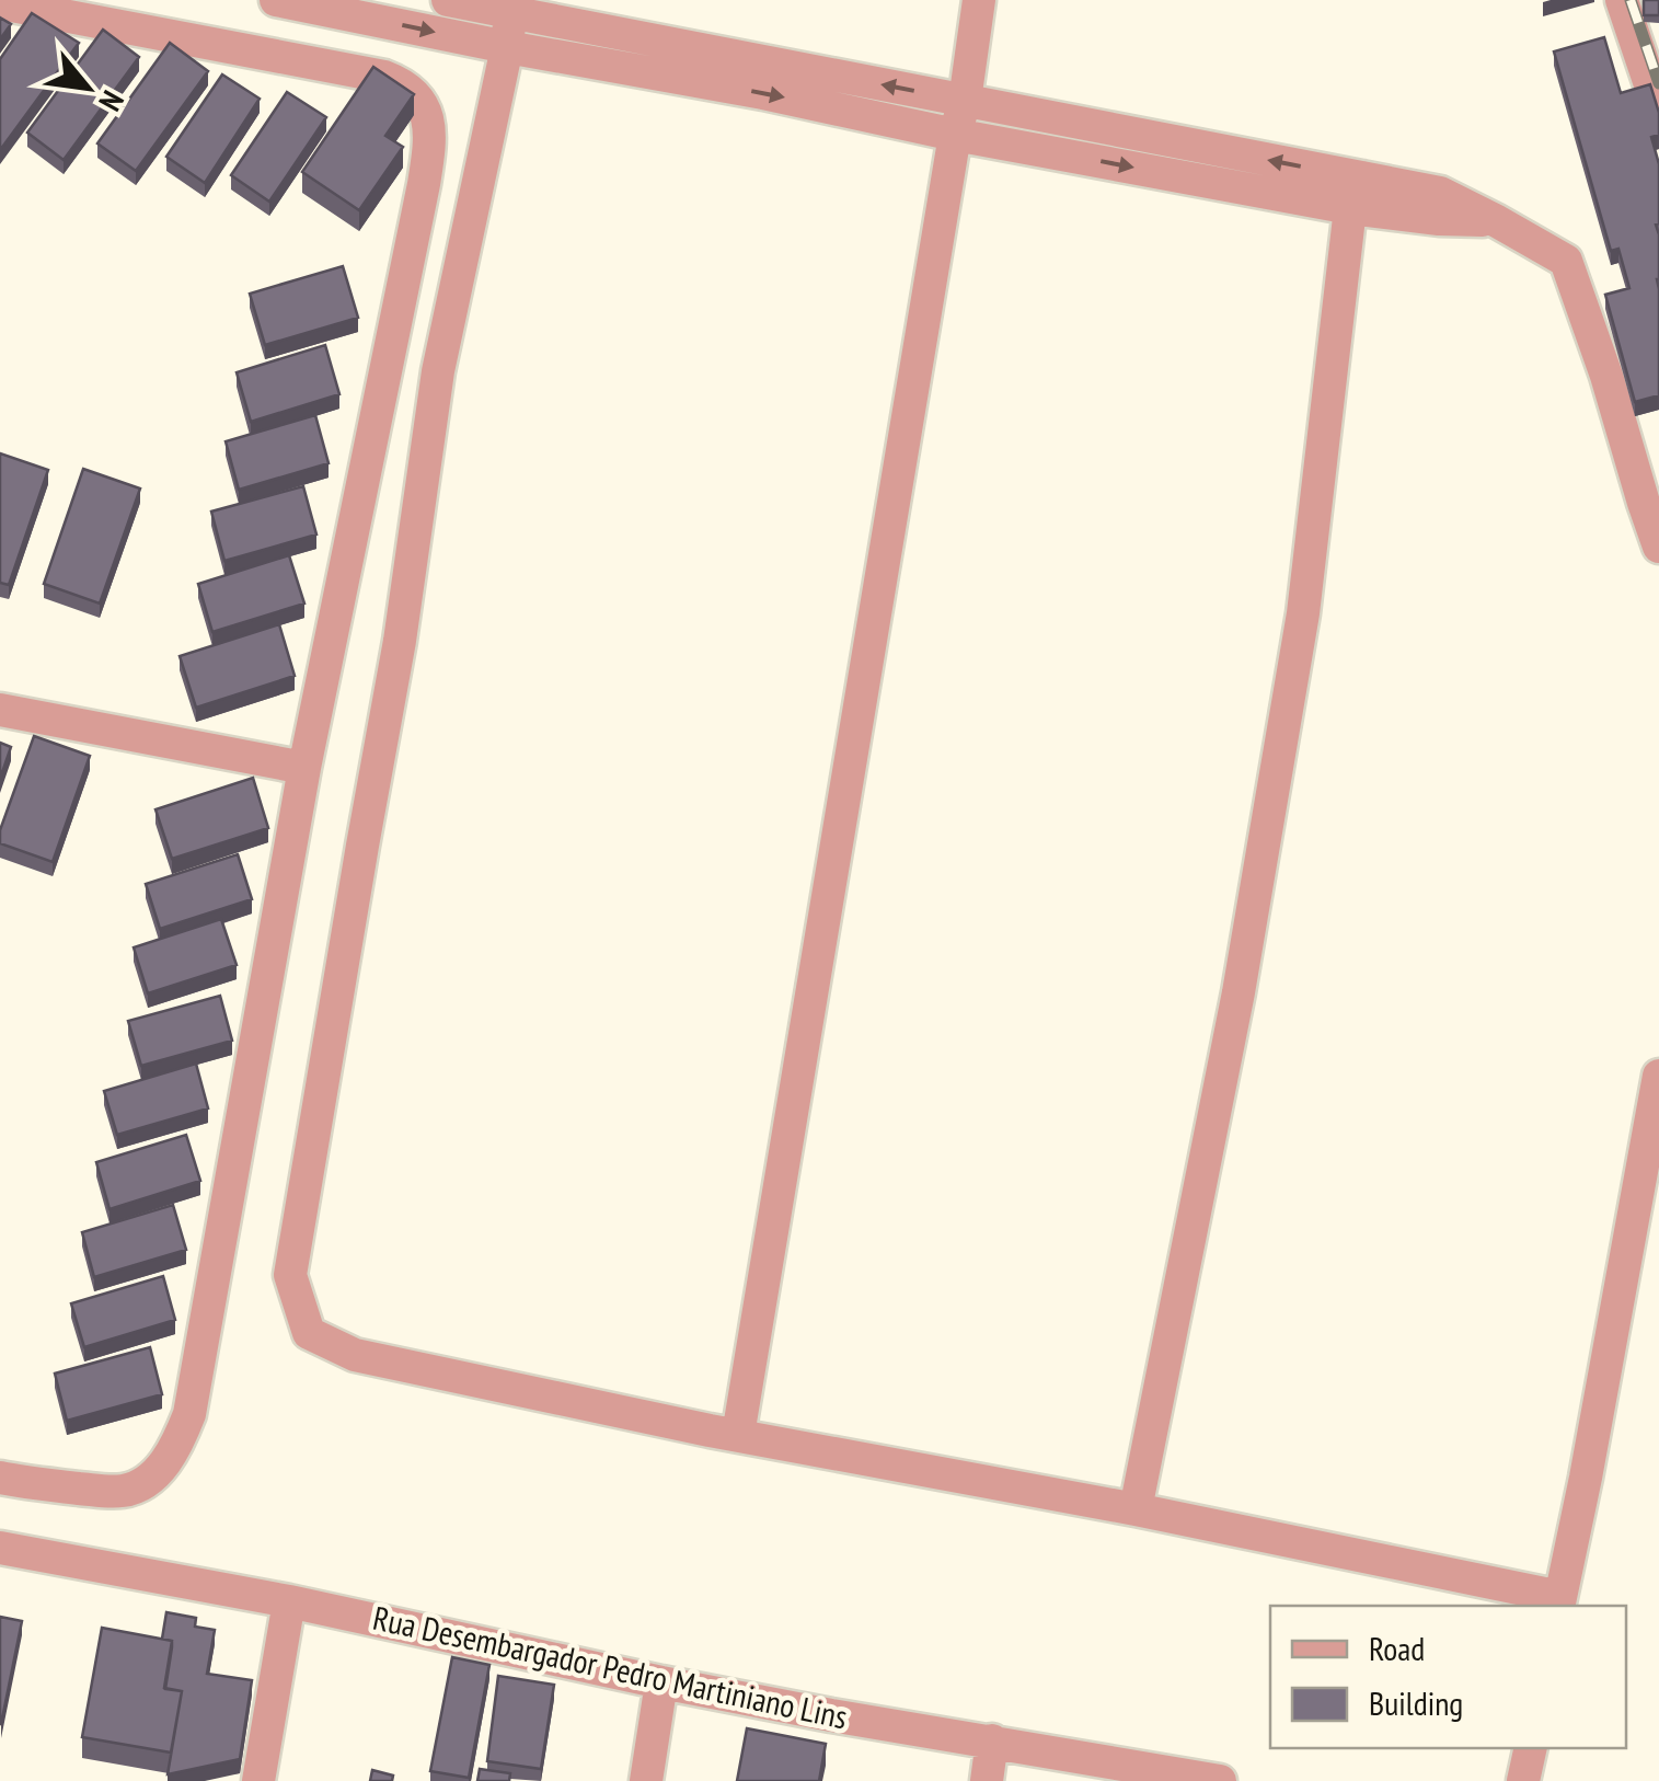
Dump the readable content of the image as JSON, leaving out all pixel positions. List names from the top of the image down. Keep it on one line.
{"streets":{"street":["Rua Desembargador Pedro Martiniano Lins"]},"legend":["Road","Building"],"north":"bottom right"}
